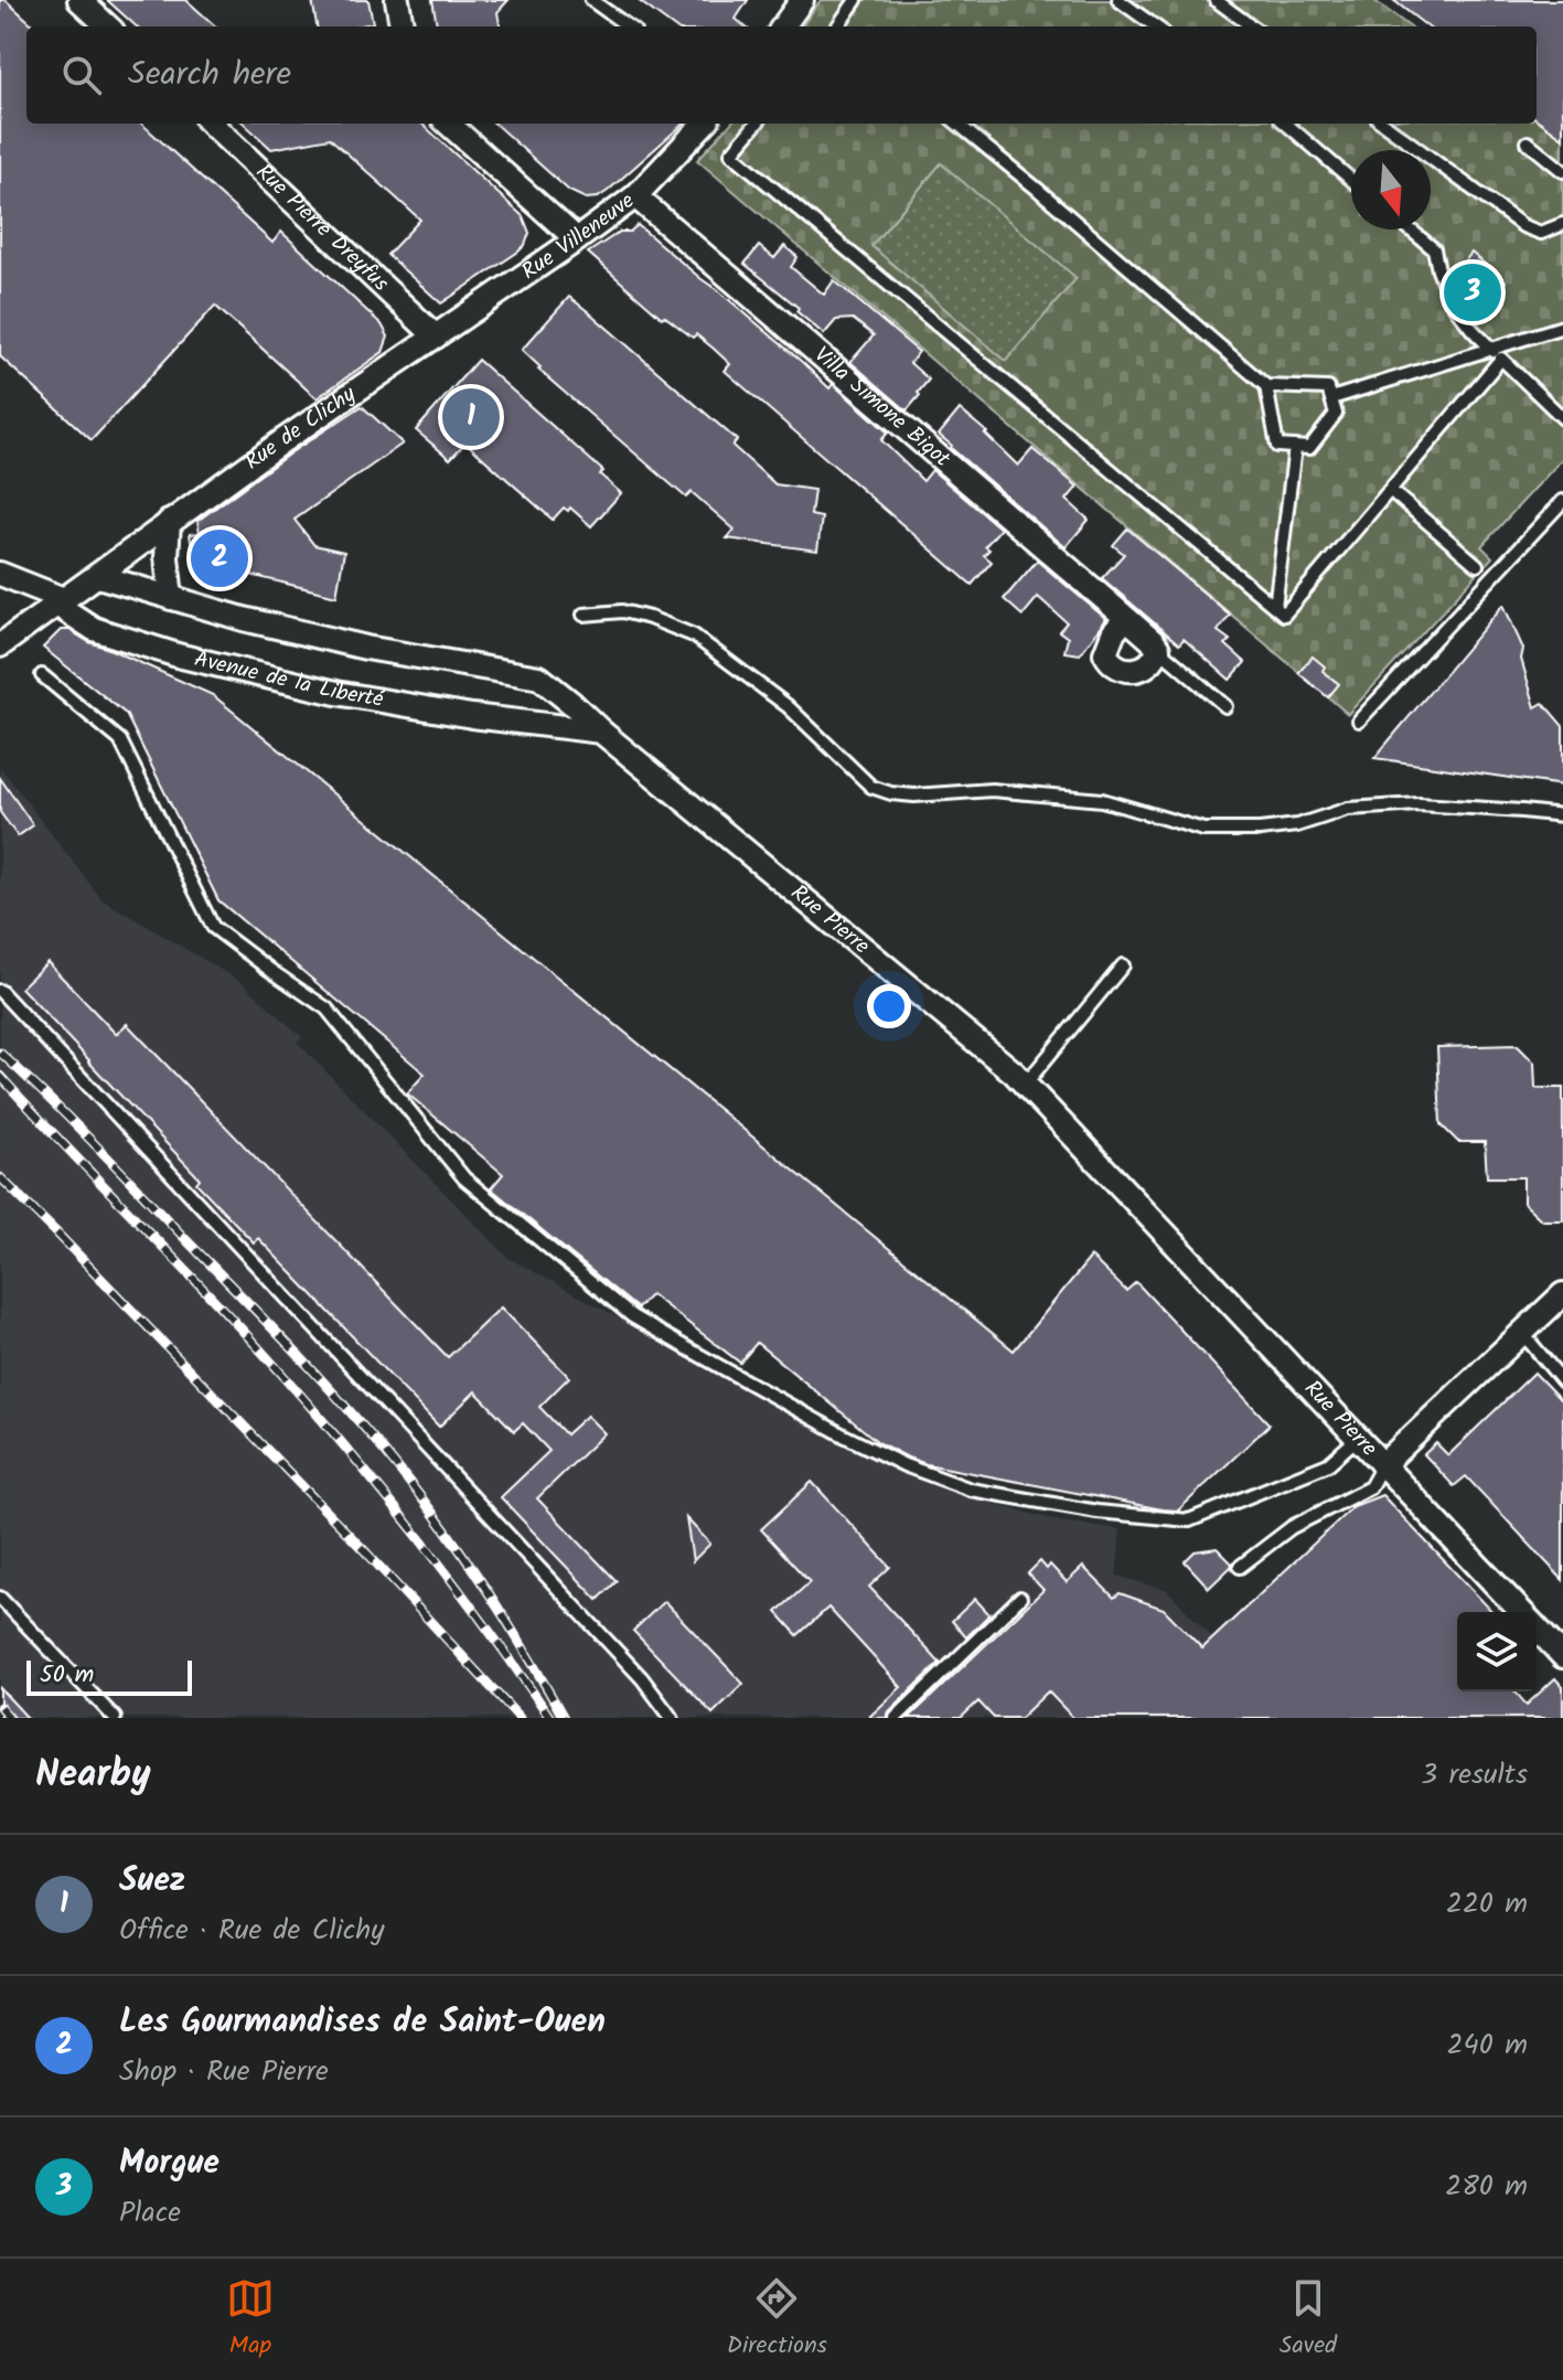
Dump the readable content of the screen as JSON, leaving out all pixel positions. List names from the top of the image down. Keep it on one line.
{"streets":{"street":["Rue Pierre Dreyfus","Rue Villeneuve","Villa Simone Bigot","Rue de Clichy","Avenue de la Liberté","Rue Pierre"]},"crossings":[["Rue Pierre Dreyfus","Rue Villeneuve"],["Rue Pierre Dreyfus","Rue de Clichy"],["Rue Villeneuve","Villa Simone Bigot"],["Rue Villeneuve","Rue de Clichy"],["Rue de Clichy","Avenue de la Liberté"],["Rue de Clichy","Rue Pierre"],["Avenue de la Liberté","Rue Pierre"]],"scale_bar":"50 m","north":"bottom","page":{"search":"Search here","pins":["3","1","2"],"scale":"50 m","heading":["Nearby","3 results"],"list":[{"mark":"1","name":"Suez","note":"Office · Rue de Clichy","value":"220 m"},{"mark":"2","name":"Les Gourmandises de Saint-Ouen","note":"Shop · Rue Pierre","value":"240 m"},{"mark":"3","name":"Morgue","note":"Place","value":"280 m"}],"nav":["Map","Directions","Saved"]}}
